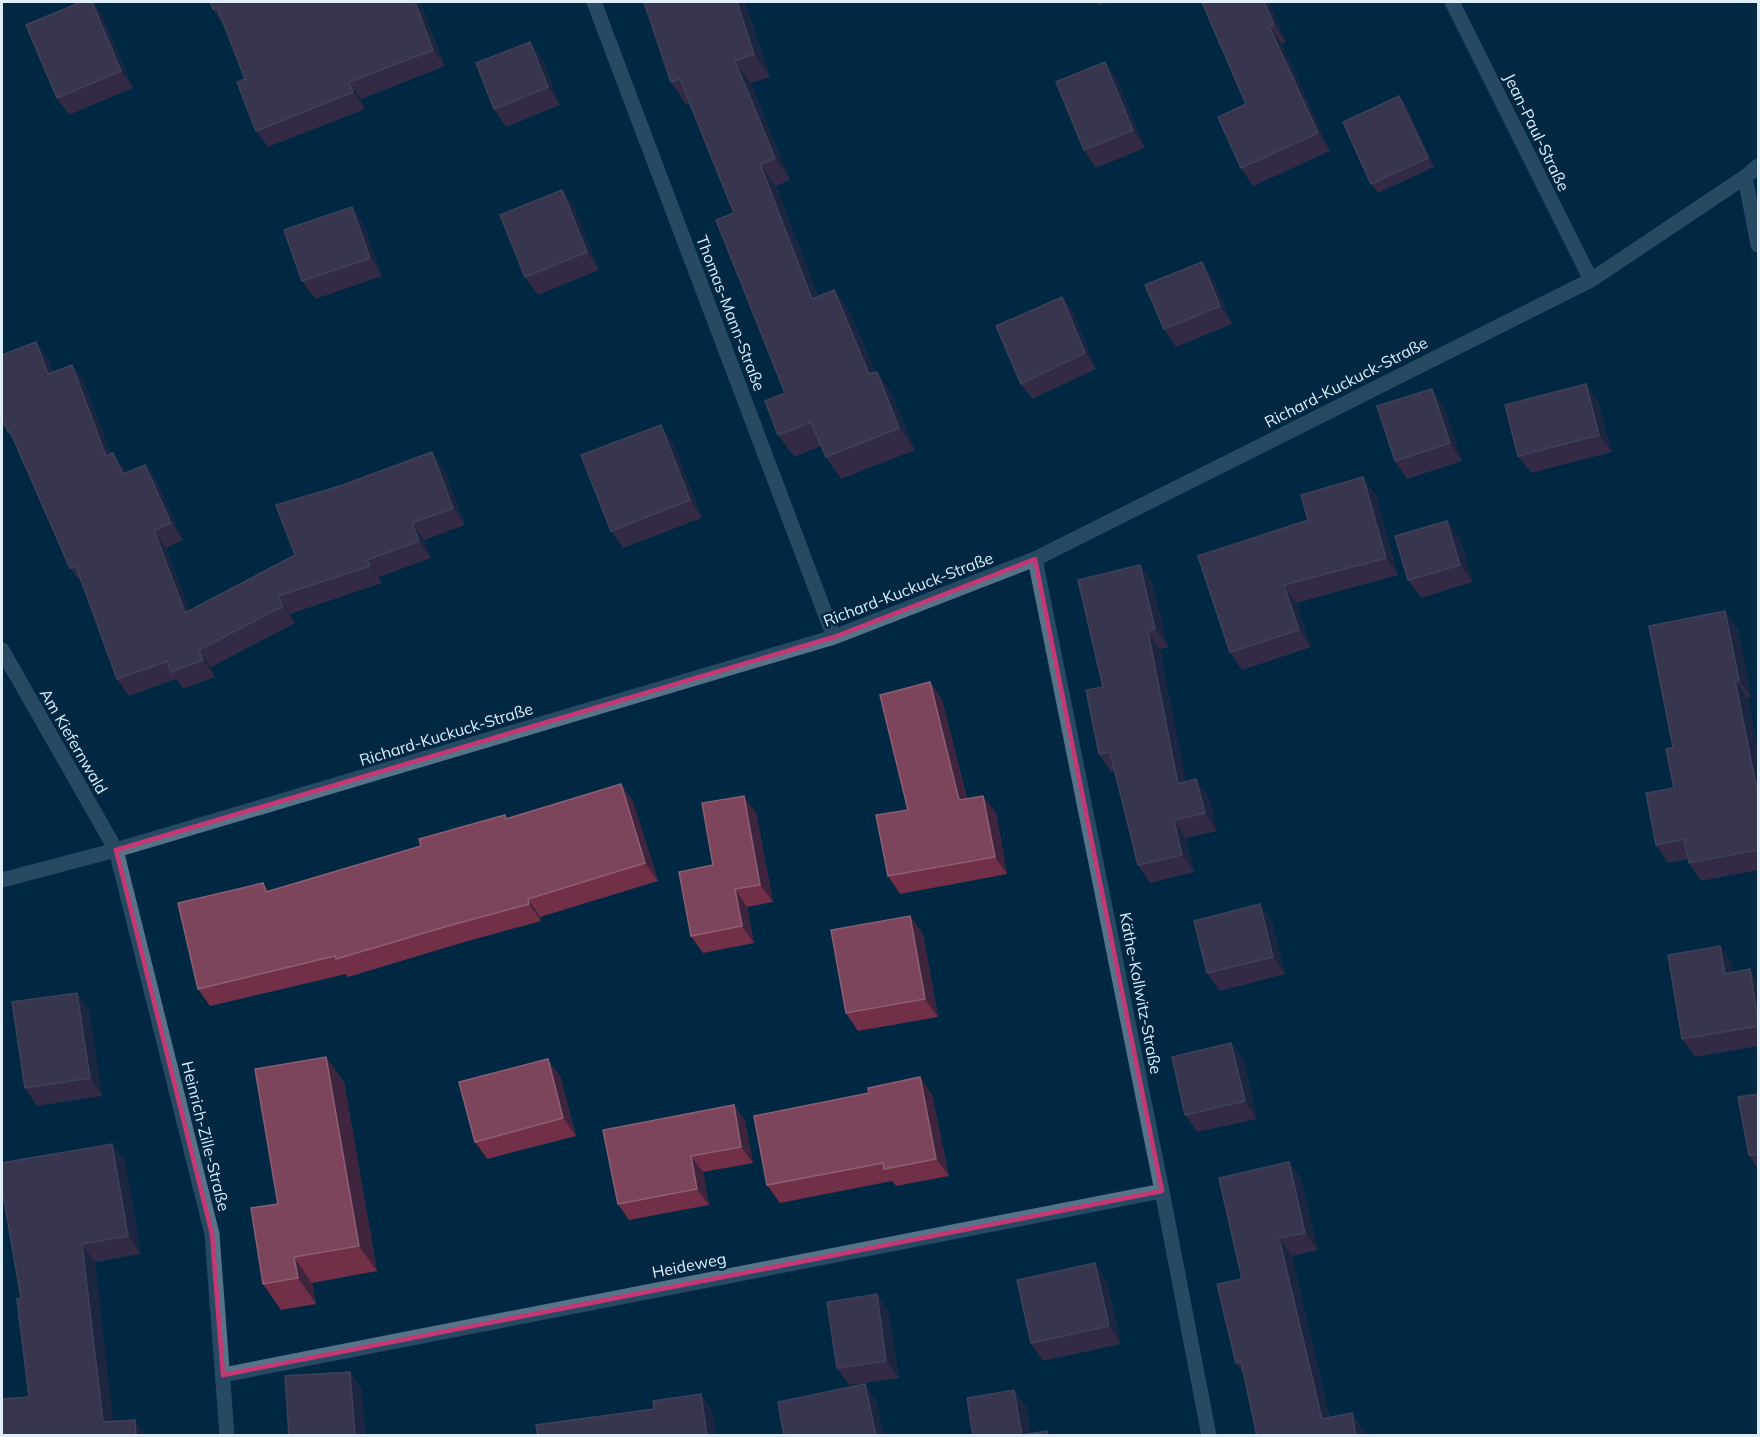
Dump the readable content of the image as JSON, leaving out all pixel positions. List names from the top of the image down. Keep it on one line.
{"streets":{"street":["Jean-Paul-Straße","Thomas-Mann-Straße","Richard-Kuckuck-Straße","Am Kiefernwald","Käthe-Kollwitz-Straße","Heinrich-Zille-Straße","Heideweg"]},"crossings":[["Jean-Paul-Straße","Richard-Kuckuck-Straße"],["Thomas-Mann-Straße","Richard-Kuckuck-Straße"],["Richard-Kuckuck-Straße","Am Kiefernwald"],["Richard-Kuckuck-Straße","Käthe-Kollwitz-Straße"],["Richard-Kuckuck-Straße","Heinrich-Zille-Straße"],["Am Kiefernwald","Heinrich-Zille-Straße"],["Käthe-Kollwitz-Straße","Heideweg"],["Heinrich-Zille-Straße","Heideweg"]]}
